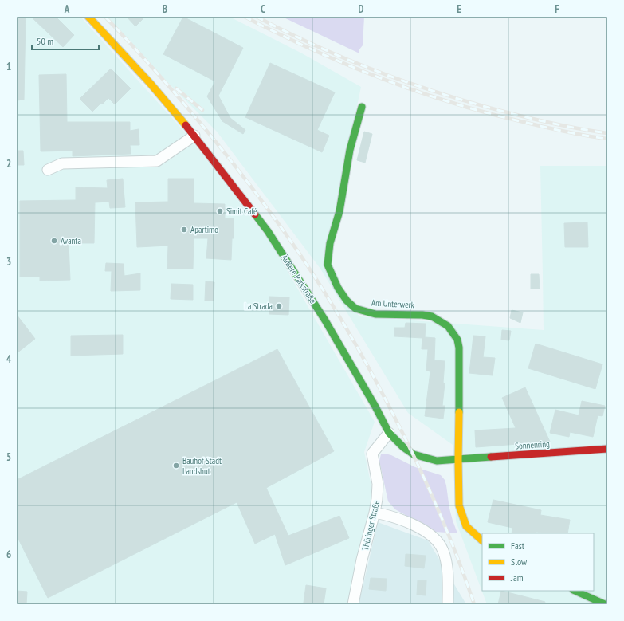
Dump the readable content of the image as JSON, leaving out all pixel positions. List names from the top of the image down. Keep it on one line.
{"streets":{"street":["Äußere Parkstraße","Am Unterwerk","Sonnenring","Thüringer Straße"]},"crossings":[["Äußere Parkstraße","Sonnenring"],["Äußere Parkstraße","Thüringer Straße"],["Am Unterwerk","Sonnenring"],["Sonnenring","Thüringer Straße"]],"places":["Simit Café","Apartimo","Avanta","La Strada","Bauhof Stadt Landshut"],"legend":["Fast","Slow","Jam"],"scale_bar":"50 m","grid":{"columns":["A","B","C","D","E","F"],"rows":["1","2","3","4","5","6"]}}
